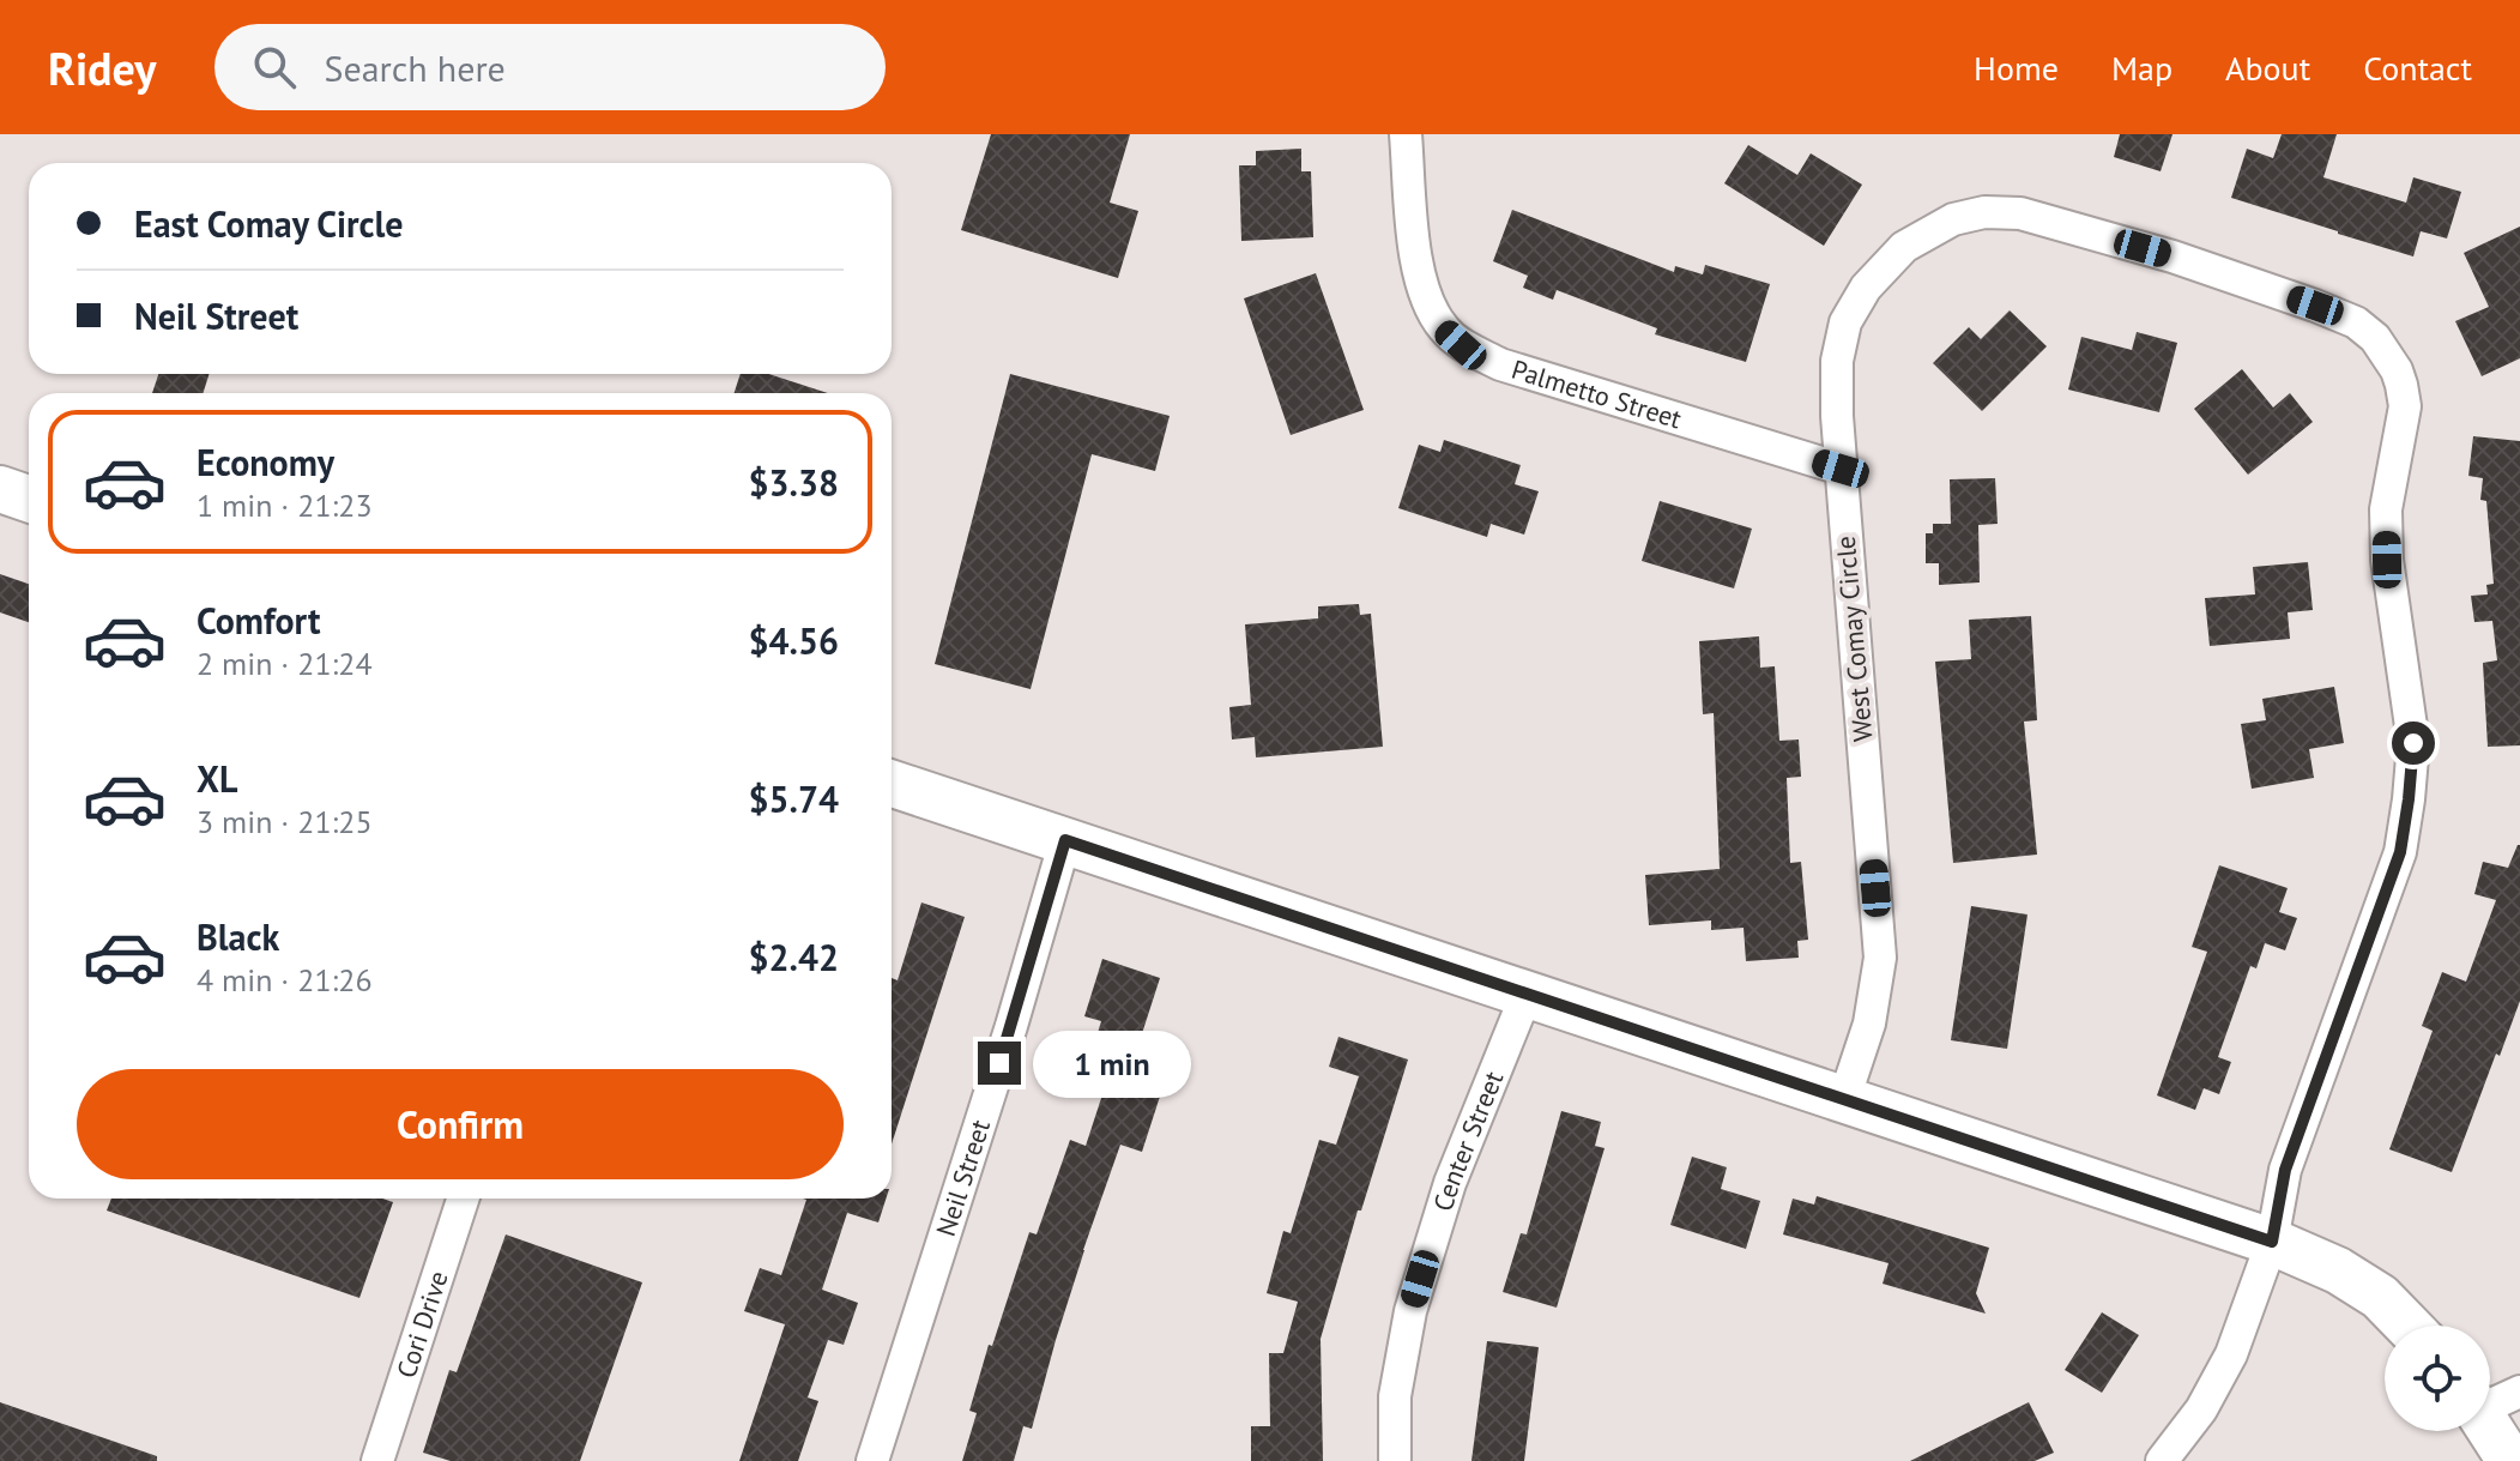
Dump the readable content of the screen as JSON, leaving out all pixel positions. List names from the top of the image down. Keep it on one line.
{"streets":{"street":["Palmetto Street","West Comay Circle","Center Street","Neil Street","Cori Drive"]},"crossings":[["Palmetto Street","West Comay Circle"]],"page":{"header":"Ridey","search":"Search here","nav":["Home","Map","About","Contact"],"banner":["East Comay Circle","Neil Street"],"list":[{"name":"Economy","note":"1 min · 21:23","value":"$3.38"},{"name":"Comfort","note":"2 min · 21:24","value":"$4.56"},{"name":"XL","note":"3 min · 21:25","value":"$5.74"},{"name":"Black","note":"4 min · 21:26","value":"$2.42"}],"bubble":"1 min","buttons":"Confirm"}}
